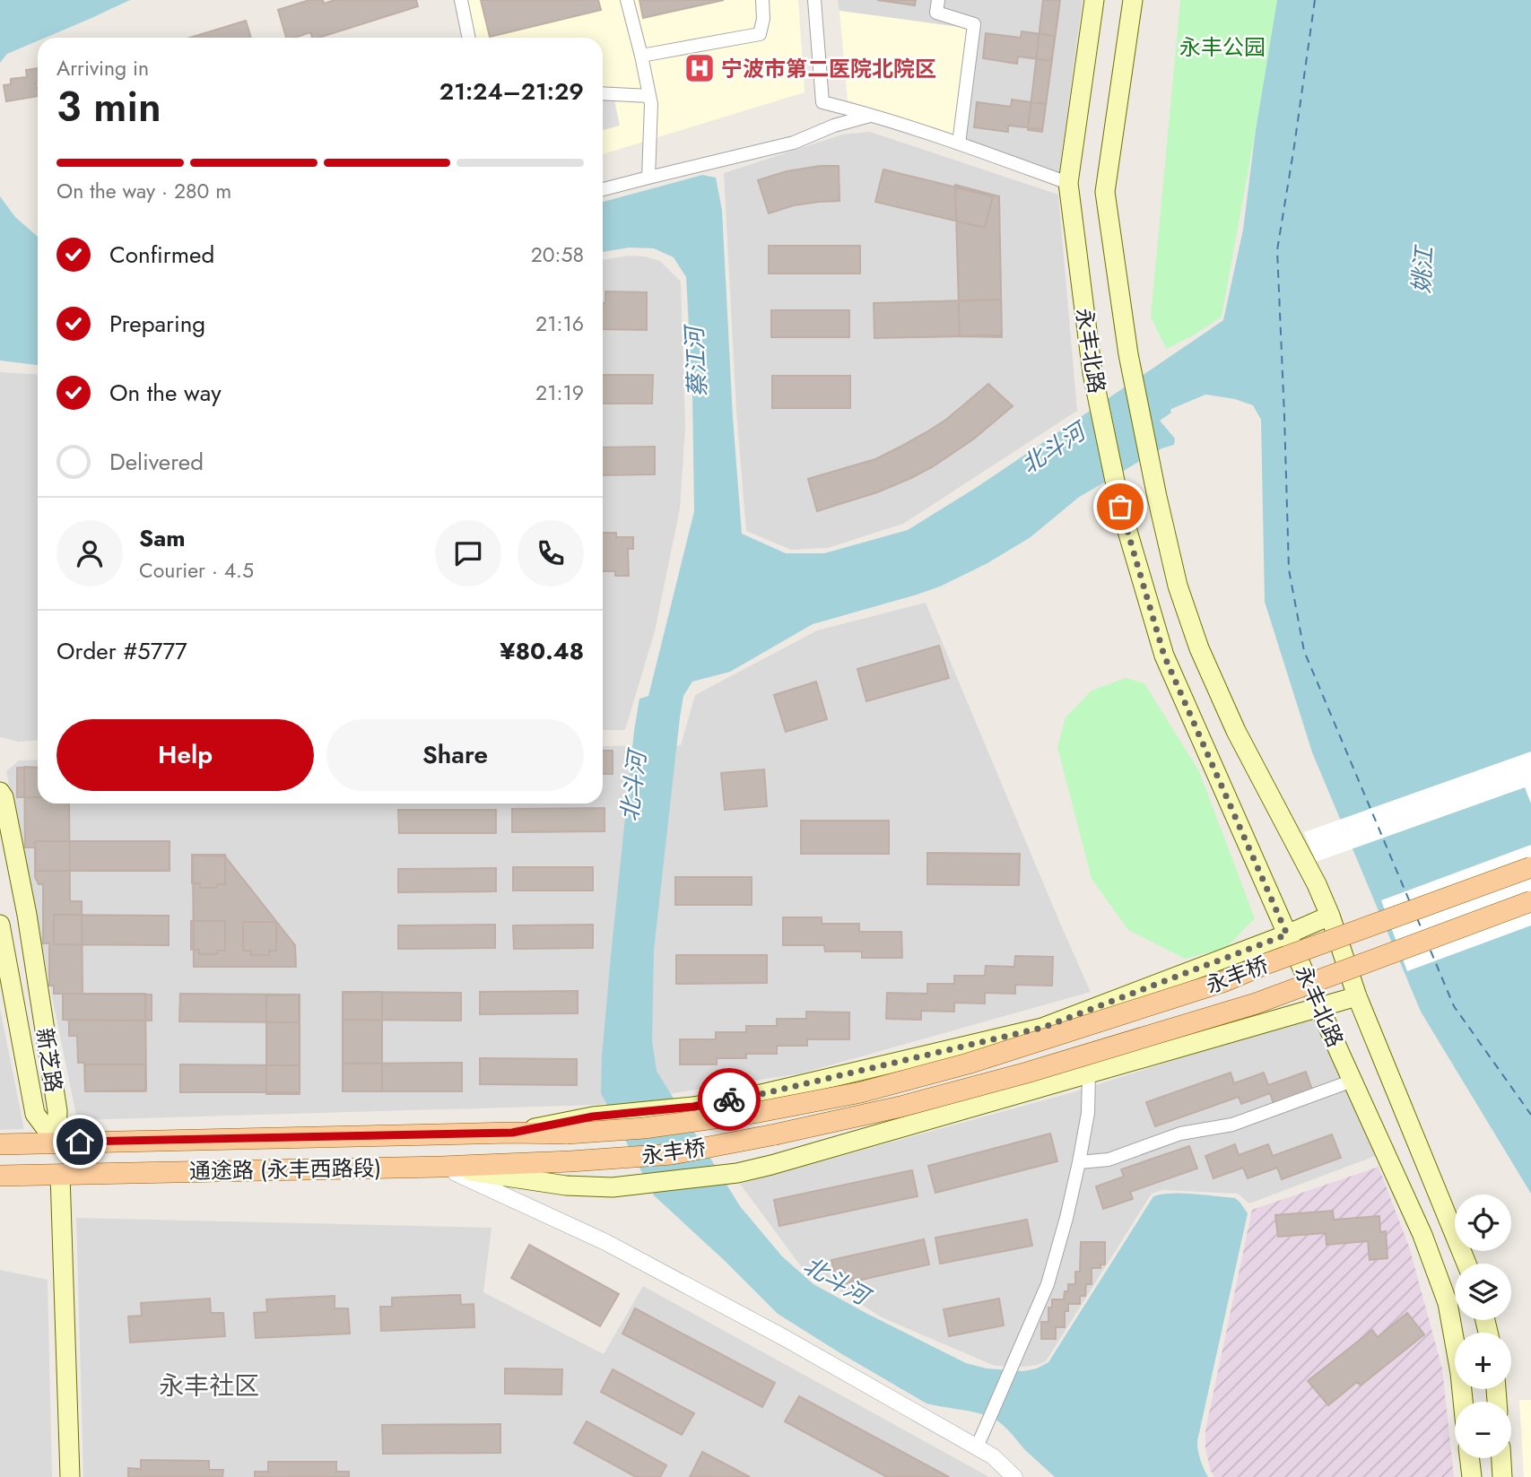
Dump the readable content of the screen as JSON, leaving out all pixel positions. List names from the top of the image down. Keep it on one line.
{"streets":{"main road":["永丰北路","永丰桥","新芝路","通途路 (永丰西路段)"]},"crossings":[["永丰桥","通途路 (永丰西路段)"],["新芝路","通途路 (永丰西路段)"]],"districts":["永丰社区"],"water":["姚江","蔡江河","北斗河"],"parks":["永丰公园"],"places":{"hospital":["宁波市第二医院北院区"]},"page":{"heading":["3 min","Arriving in","21:24–21:29"],"panel":["Sam","Courier · 4.5","Order #5777","¥80.48"],"bar":"On the way · 280 m","list":[["Confirmed","20:58"],["Preparing","21:16"],["On the way","21:19"],"Delivered"],"buttons":["Help","Share"],"map_buttons":["+","−"]}}
